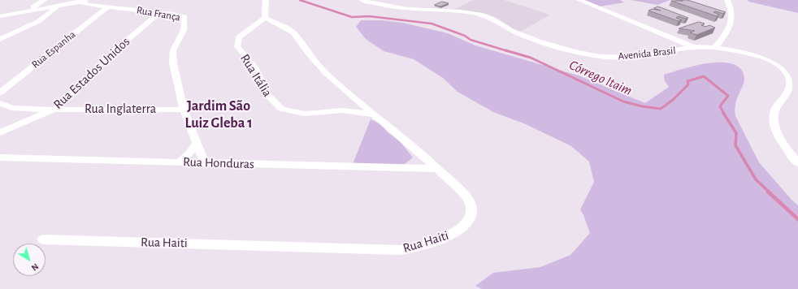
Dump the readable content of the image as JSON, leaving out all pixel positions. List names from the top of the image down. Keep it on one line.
{"streets":{"street":["Rua França","Rua Espanha","Avenida Brasil","Rua Estados Unidos","Rua Itália","Rua Inglaterra","Rua Honduras","Rua Haiti"]},"crossings":[["Rua França","Rua Espanha"],["Rua França","Rua Estados Unidos"],["Rua França","Rua Inglaterra"],["Rua França","Rua Honduras"],["Rua Estados Unidos","Rua Inglaterra"],["Rua Itália","Rua Haiti"],["Rua Honduras","Rua Haiti"]],"districts":["Jardim São Luiz Gleba 1"],"water":["Córrego Itaim"],"north":"bottom right"}
